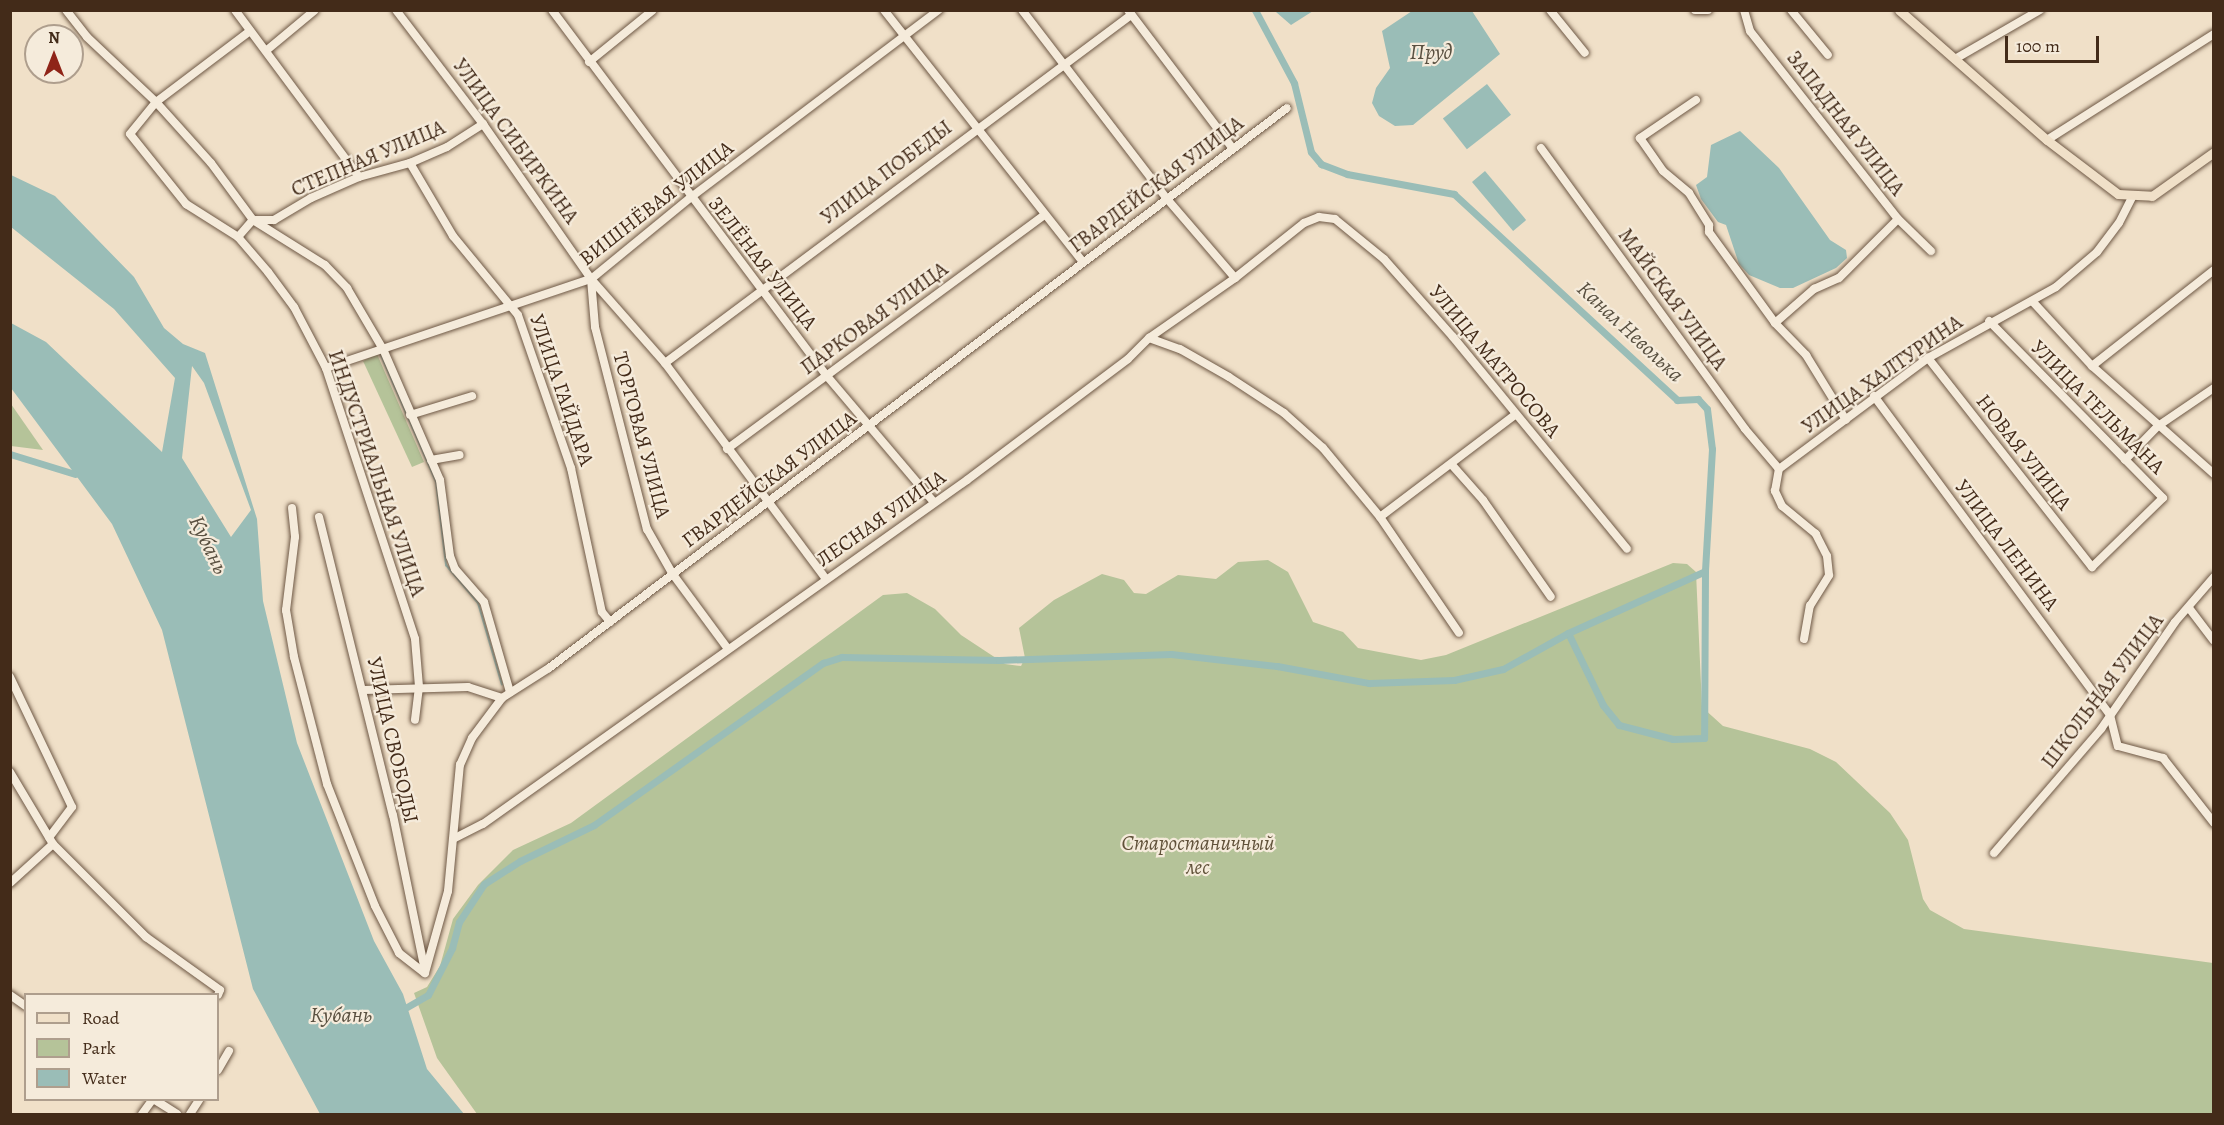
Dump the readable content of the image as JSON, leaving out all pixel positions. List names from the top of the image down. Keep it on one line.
{"streets":{"street":["ЗАПАДНАЯ УЛИЦА","УЛИЦА СИБИРКИНА","СТЕПНАЯ УЛИЦА","УЛИЦА ПОБЕДЫ","ГВАРДЕЙСКАЯ УЛИЦА","ВИШНЁВАЯ УЛИЦА","ЗЕЛЁНАЯ УЛИЦА","МАЙСКАЯ УЛИЦА","ПАРКОВАЯ УЛИЦА","УЛИЦА МАТРОСОВА","УЛИЦА ХАЛТУРИНА","УЛИЦА ГАЙДАРА","УЛИЦА ТЕЛЬМАНА","ТОРГОВАЯ УЛИЦА","НОВАЯ УЛИЦА","ИНДУСТРИАЛЬНАЯ УЛИЦА","ЛЕСНАЯ УЛИЦА","УЛИЦА ЛЕНИНА","ШКОЛЬНАЯ УЛИЦА","УЛИЦА СВОБОДЫ"]},"crossings":[["УЛИЦА СИБИРКИНА","СТЕПНАЯ УЛИЦА"],["УЛИЦА СИБИРКИНА","УЛИЦА ПОБЕДЫ"],["УЛИЦА СИБИРКИНА","ГВАРДЕЙСКАЯ УЛИЦА"],["УЛИЦА СИБИРКИНА","ВИШНЁВАЯ УЛИЦА"],["УЛИЦА СИБИРКИНА","ПАРКОВАЯ УЛИЦА"],["УЛИЦА СИБИРКИНА","ТОРГОВАЯ УЛИЦА"],["УЛИЦА СИБИРКИНА","ЛЕСНАЯ УЛИЦА"],["СТЕПНАЯ УЛИЦА","УЛИЦА ГАЙДАРА"],["УЛИЦА ПОБЕДЫ","ЗЕЛЁНАЯ УЛИЦА"],["ГВАРДЕЙСКАЯ УЛИЦА","ЗЕЛЁНАЯ УЛИЦА"],["ГВАРДЕЙСКАЯ УЛИЦА","УЛИЦА ГАЙДАРА"],["ГВАРДЕЙСКАЯ УЛИЦА","ТОРГОВАЯ УЛИЦА"],["ГВАРДЕЙСКАЯ УЛИЦА","ЛЕСНАЯ УЛИЦА"],["ГВАРДЕЙСКАЯ УЛИЦА","УЛИЦА СВОБОДЫ"],["ВИШНЁВАЯ УЛИЦА","ЗЕЛЁНАЯ УЛИЦА"],["ВИШНЁВАЯ УЛИЦА","УЛИЦА ГАЙДАРА"],["ВИШНЁВАЯ УЛИЦА","ТОРГОВАЯ УЛИЦА"],["ВИШНЁВАЯ УЛИЦА","ИНДУСТРИАЛЬНАЯ УЛИЦА"],["ЗЕЛЁНАЯ УЛИЦА","ПАРКОВАЯ УЛИЦА"],["ЗЕЛЁНАЯ УЛИЦА","ЛЕСНАЯ УЛИЦА"],["МАЙСКАЯ УЛИЦА","УЛИЦА ХАЛТУРИНА"],["УЛИЦА МАТРОСОВА","ЛЕСНАЯ УЛИЦА"],["УЛИЦА ХАЛТУРИНА","УЛИЦА ТЕЛЬМАНА"],["УЛИЦА ХАЛТУРИНА","НОВАЯ УЛИЦА"],["УЛИЦА ХАЛТУРИНА","УЛИЦА ЛЕНИНА"],["УЛИЦА ТЕЛЬМАНА","НОВАЯ УЛИЦА"],["ТОРГОВАЯ УЛИЦА","ЛЕСНАЯ УЛИЦА"],["УЛИЦА ЛЕНИНА","ШКОЛЬНАЯ УЛИЦА"]],"water":["Пруд","Канал Неволька","Кубань"],"parks":["Старостаничный лес"],"legend":["Road","Park","Water"],"scale_bar":"100 m","north":"top"}
